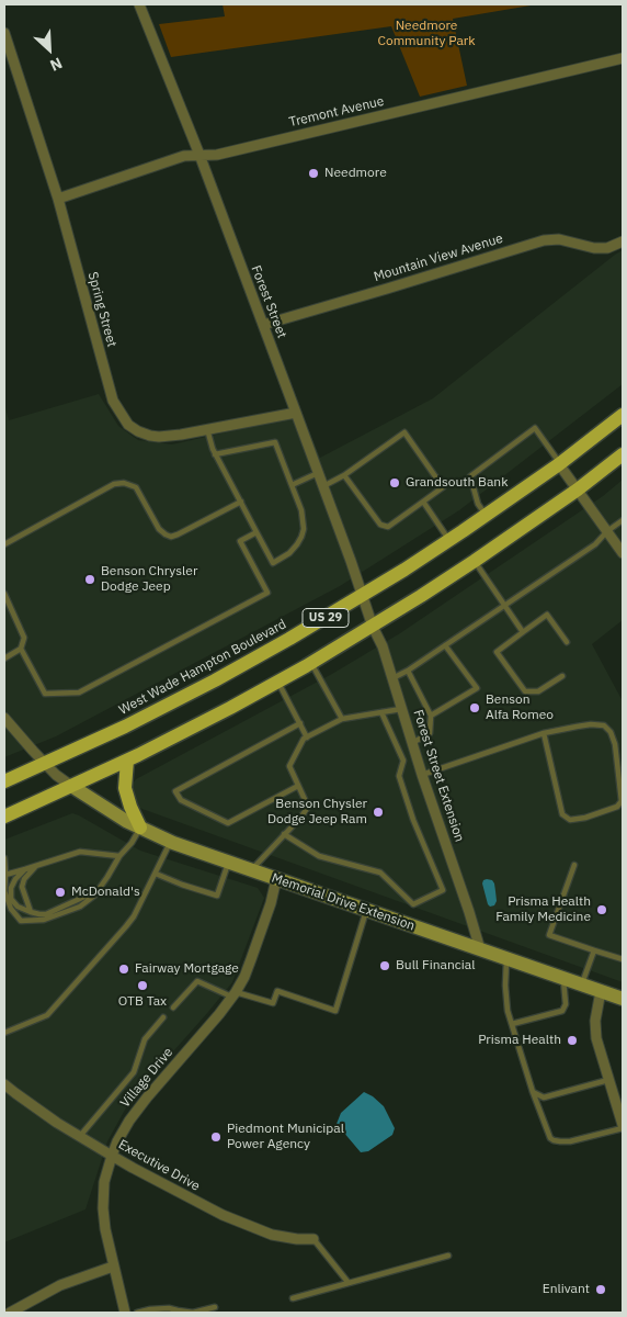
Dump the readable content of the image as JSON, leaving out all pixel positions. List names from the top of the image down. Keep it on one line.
{"streets":{"main road":["US 29","West Wade Hampton Boulevard"],"street":["Tremont Avenue","Mountain View Avenue","Forest Street","Spring Street","Forest Street Extension","Memorial Drive Extension","Village Drive","Executive Drive"]},"crossings":[["Tremont Avenue","Forest Street"],["Tremont Avenue","Spring Street"],["Mountain View Avenue","Forest Street"],["Forest Street","Spring Street"],["Forest Street","West Wade Hampton Boulevard"],["Forest Street","Forest Street Extension"],["US 29","Forest Street Extension"],["US 29","Memorial Drive Extension"],["Forest Street Extension","Memorial Drive Extension"],["Memorial Drive Extension","Village Drive"],["Village Drive","Executive Drive"]],"parks":["Needmore Community Park"],"places":["Needmore","Grandsouth Bank","Benson Chrysler Dodge Jeep","Benson Alfa Romeo","Benson Chysler Dodge Jeep Ram","McDonald's","Prisma Health Family Medicine","Bull Financial","Fairway Mortgage","OTB Tax","Prisma Health","Piedmont Municipal Power Agency","Enlivant"],"north":"bottom right"}
